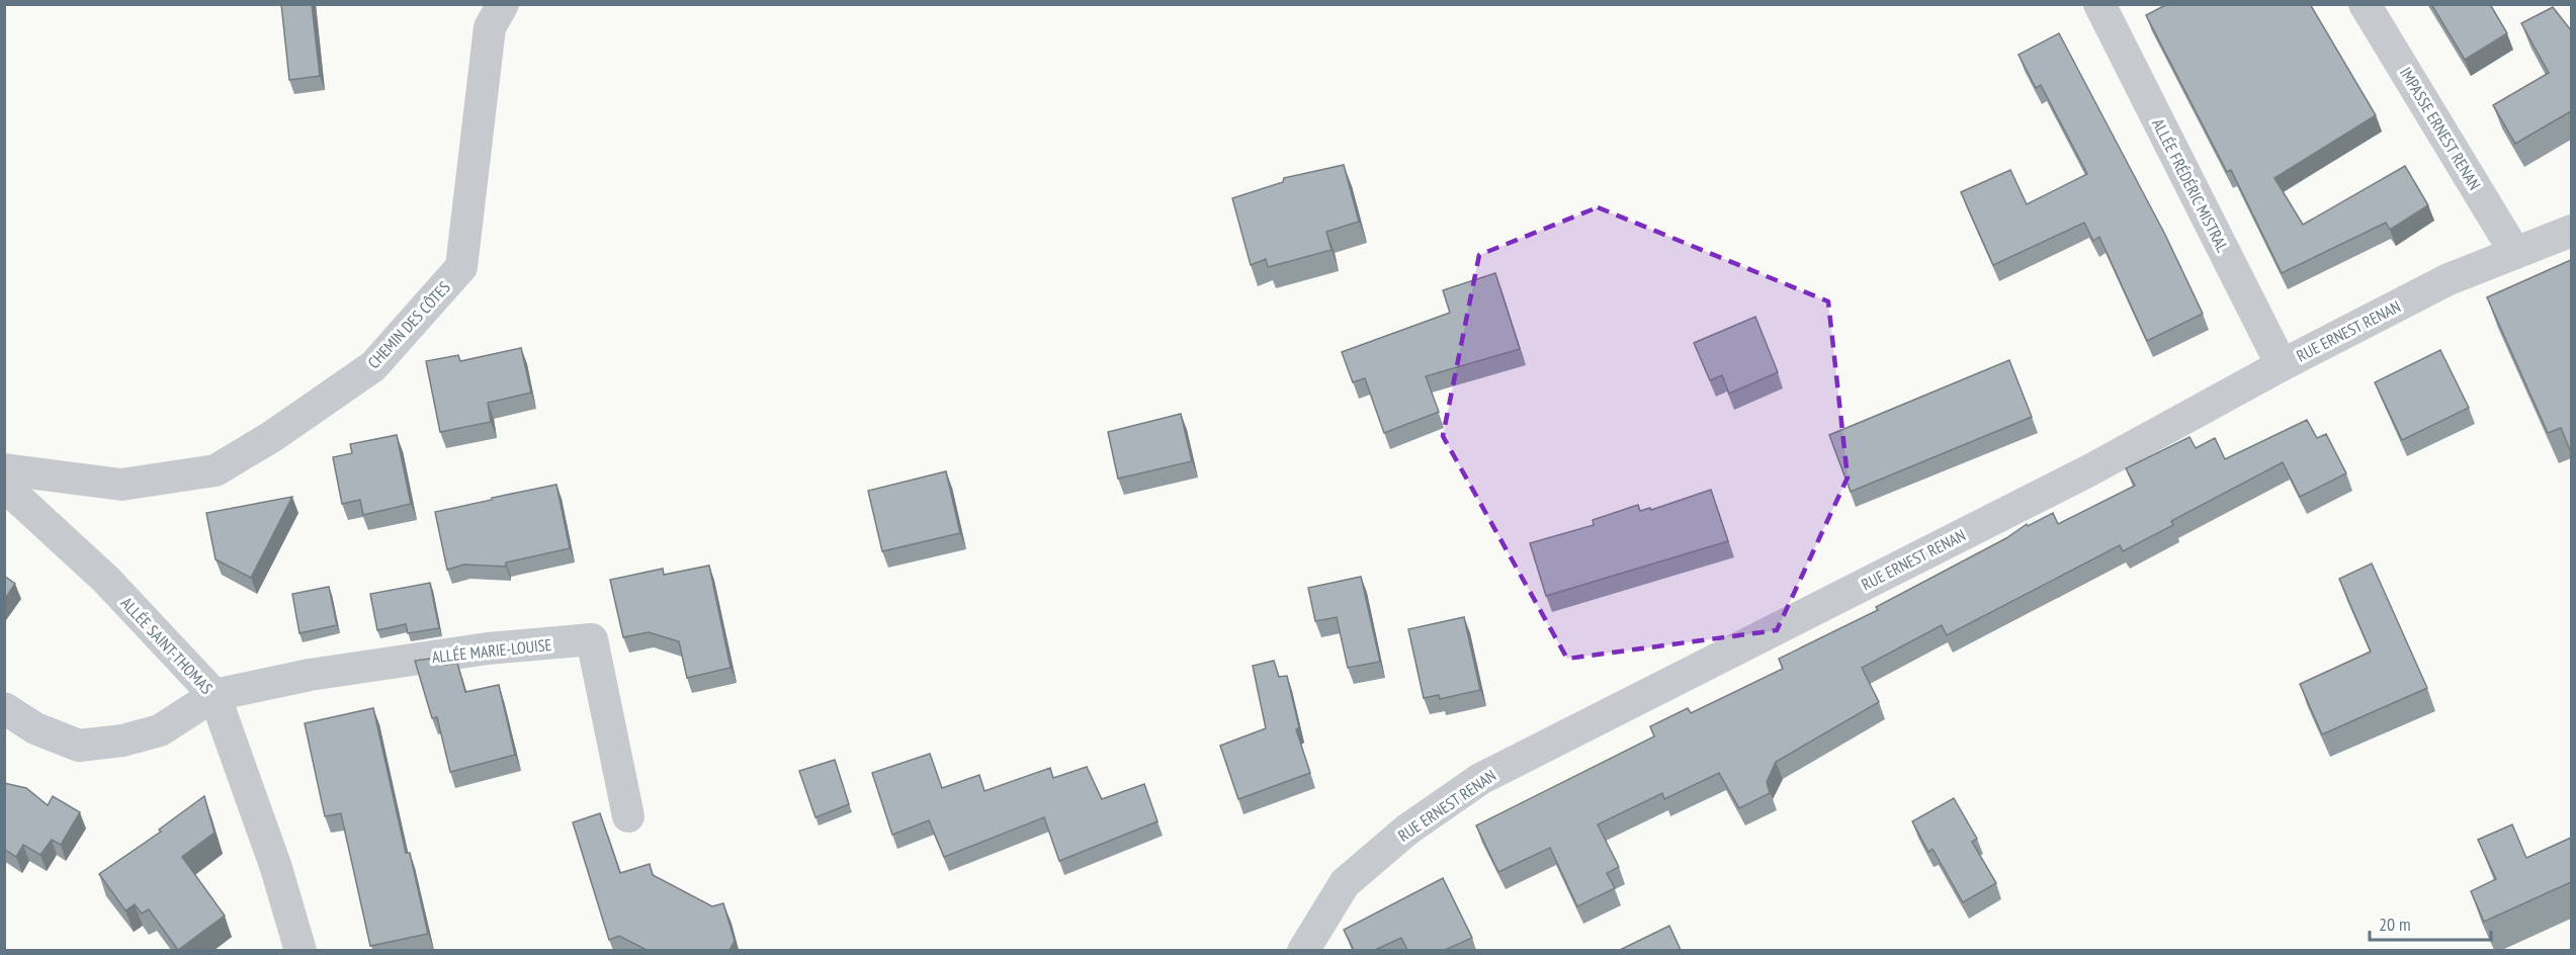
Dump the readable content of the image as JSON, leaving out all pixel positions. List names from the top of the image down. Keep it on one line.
{"streets":{"street":["IMPASSE ERNEST RENAN","ALLÉE FRÉDÉRIC MISTRAL","CHEMIN DES CÔTES","RUE ERNEST RENAN","ALLÉE SAINT-THOMAS","ALLÉE MARIE-LOUISE"]},"crossings":[["IMPASSE ERNEST RENAN","RUE ERNEST RENAN"],["ALLÉE FRÉDÉRIC MISTRAL","RUE ERNEST RENAN"],["ALLÉE SAINT-THOMAS","ALLÉE MARIE-LOUISE"]],"scale_bar":"20 m"}
